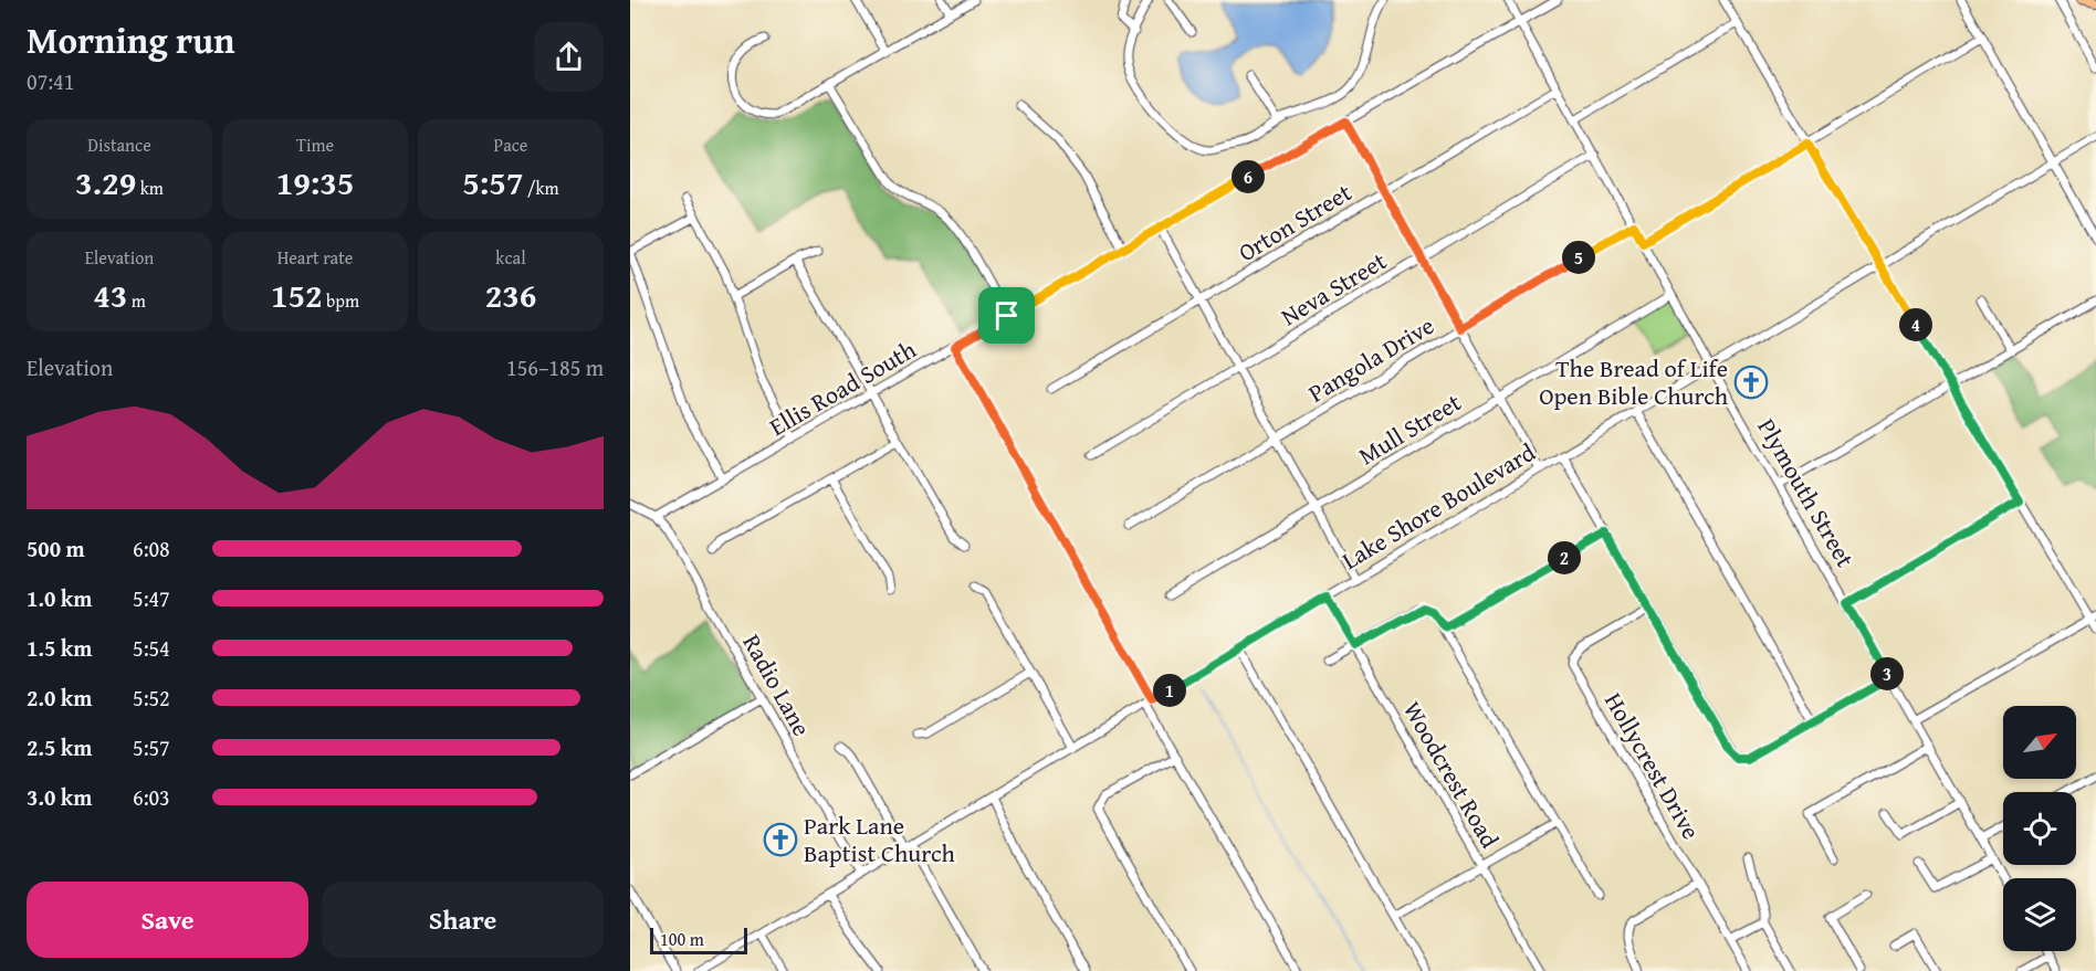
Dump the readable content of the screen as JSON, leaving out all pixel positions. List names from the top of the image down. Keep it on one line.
{"streets":{"street":["Orton Street","Neva Street","Pangola Drive","Ellis Road South","Mull Street","Plymouth Street","Lake Shore Boulevard","Radio Lane","Hollycrest Drive","Woodcrest Road"]},"crossings":[["Orton Street","Plymouth Street"],["Neva Street","Plymouth Street"],["Pangola Drive","Plymouth Street"],["Ellis Road South","Plymouth Street"],["Ellis Road South","Radio Lane"],["Mull Street","Plymouth Street"],["Plymouth Street","Lake Shore Boulevard"],["Lake Shore Boulevard","Radio Lane"],["Lake Shore Boulevard","Woodcrest Road"]],"places":{"church":["The Bread of Life Open Bible Church","Park Lane Baptist Church"]},"scale_bar":"100 m","north":"top right","page":{"heading":["Morning run","07:41"],"stats":[["Distance","3.29 km"],["Time","19:35"],["Pace","5:57 /km"],["Elevation","43 m"],["Heart rate","152 bpm"],["kcal","236"]],"pins":["6","5","4","2","3","1"],"chart":["Elevation","156–185 m"],"list":[{"name":"500 m","note":"6:08"},{"name":"1.0 km","note":"5:47"},{"name":"1.5 km","note":"5:54"},{"name":"2.0 km","note":"5:52"},{"name":"2.5 km","note":"5:57"},{"name":"3.0 km","note":"6:03"}],"buttons":["Save","Share"],"scale":"100 m"}}
